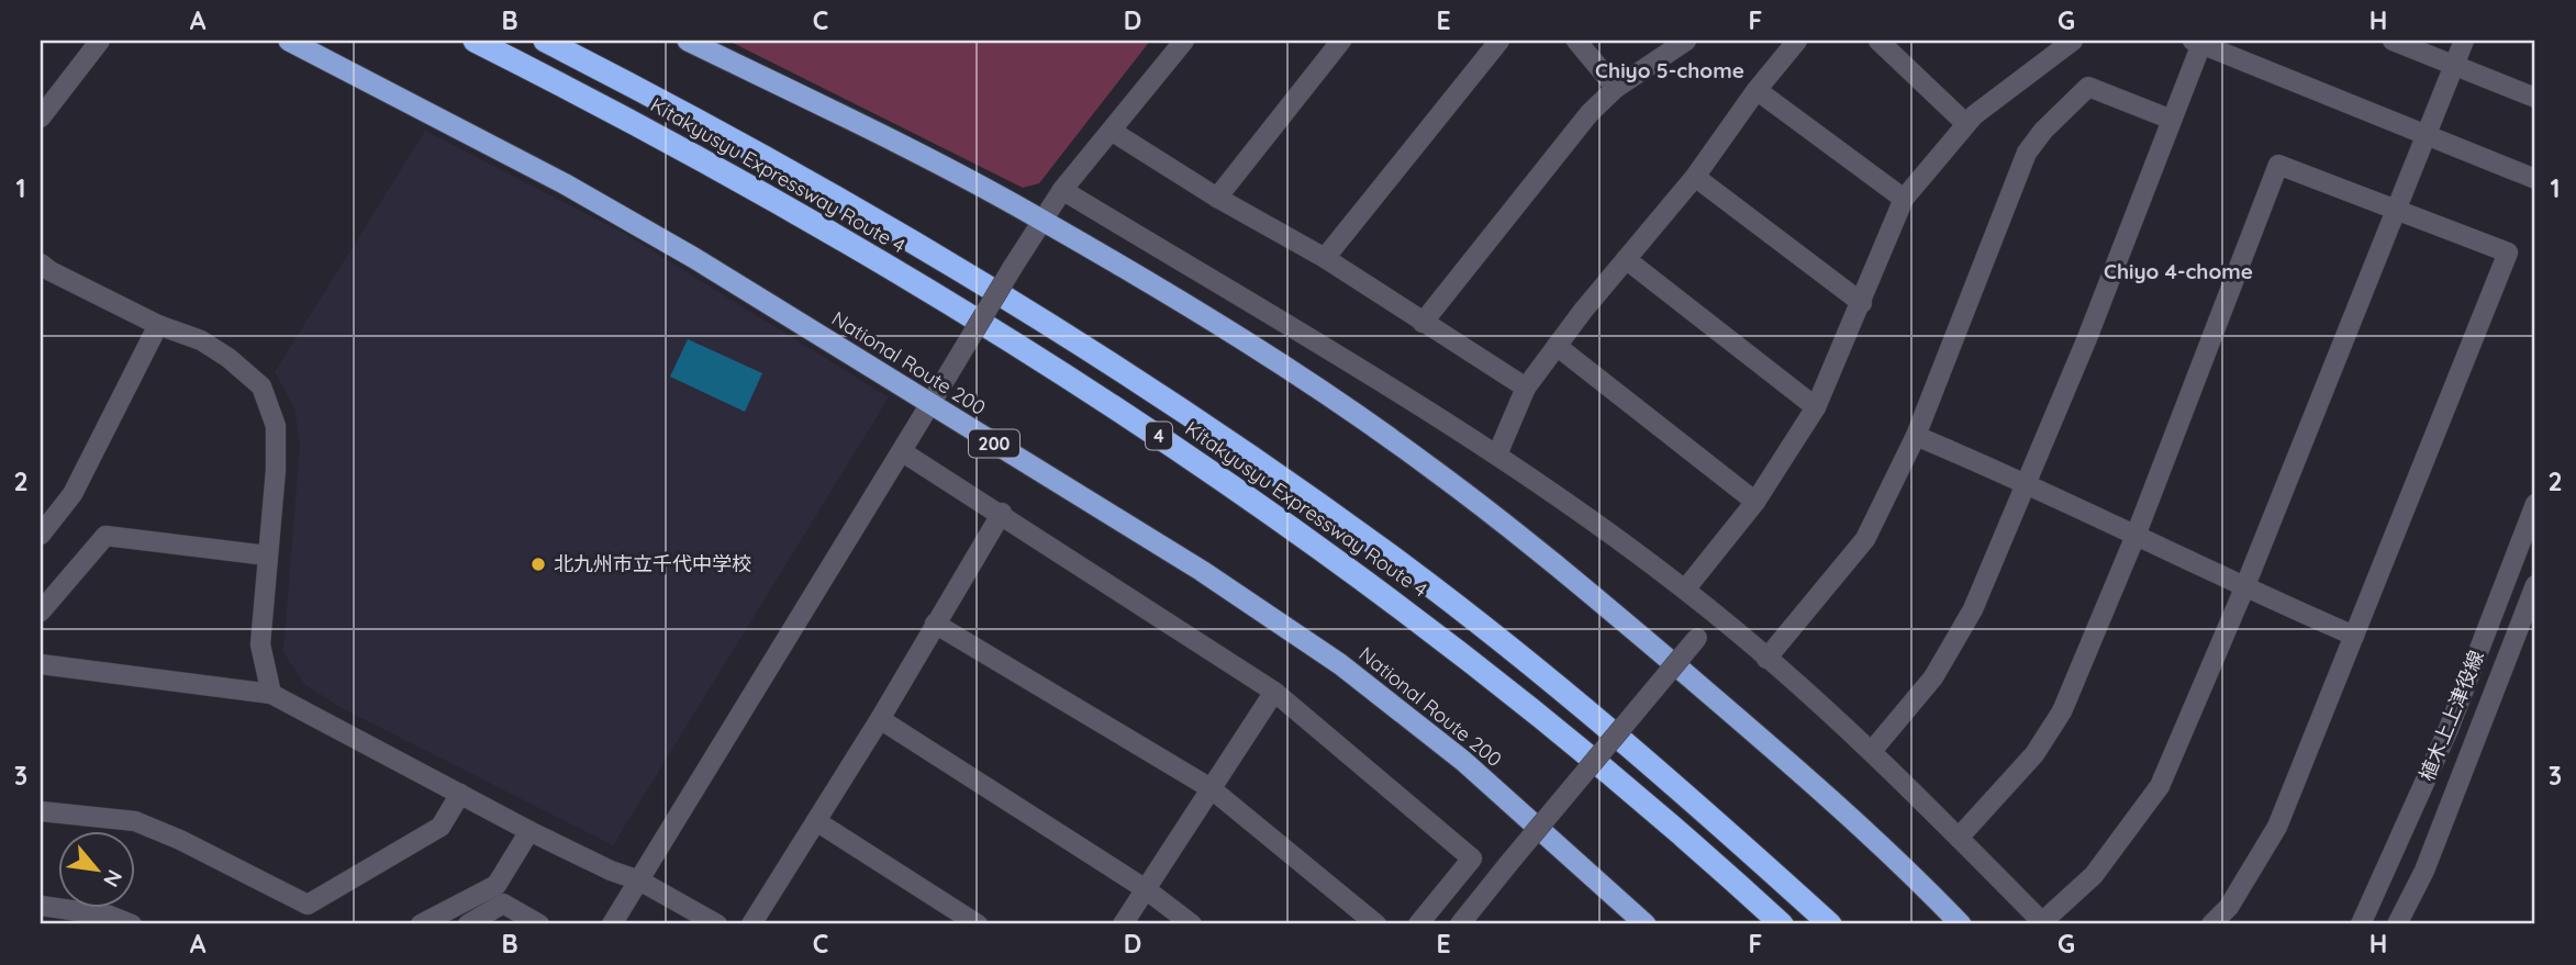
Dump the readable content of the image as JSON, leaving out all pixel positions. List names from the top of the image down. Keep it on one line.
{"streets":{"highway":["Kitakyusyu Expressway Route 4","National Route 200","4","200"],"street":["植木上上津役線"]},"districts":["Chiyo 5-chome","Chiyo 4-chome"],"places":["北九州市立千代中学校"],"north":"bottom right","grid":{"columns":["A","B","C","D","E","F","G","H"],"rows":["1","2","3"]}}
